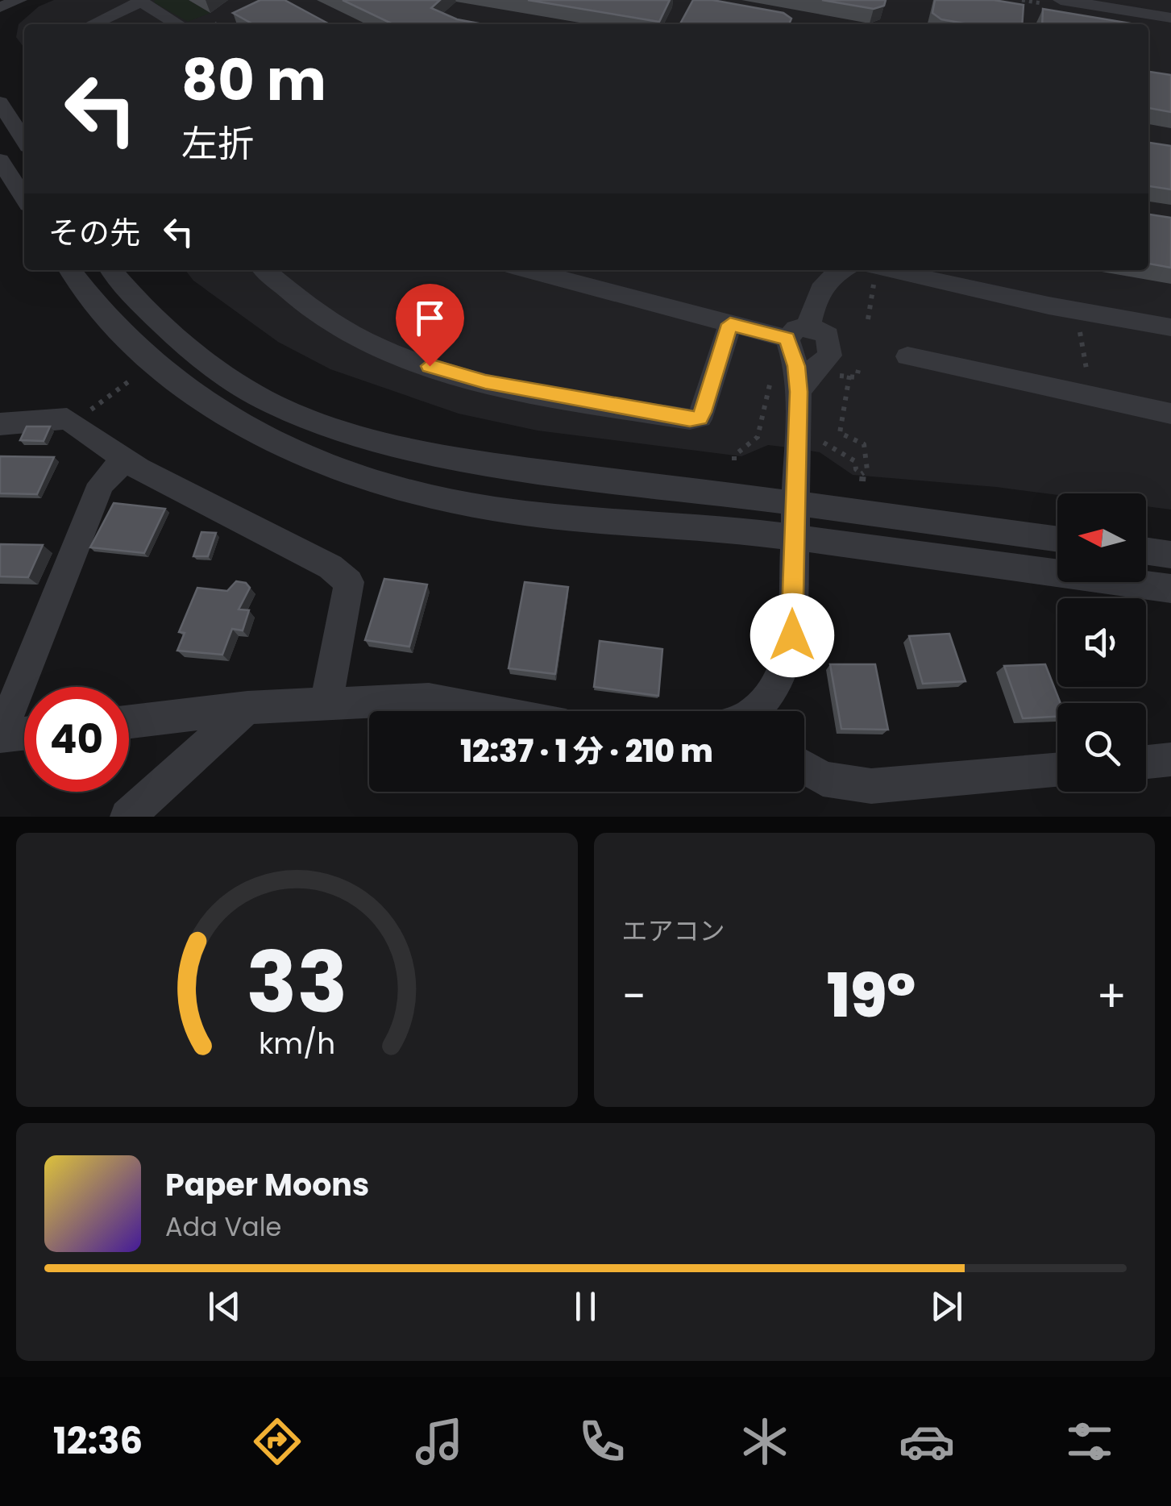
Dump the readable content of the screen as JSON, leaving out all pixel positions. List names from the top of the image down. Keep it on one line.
{"north":"left","page":{"turn":["80 m","左折"],"then":"その先","limit":"40","trip":"12:37 · 1 分 · 210 m","tile":"エアコン","heat":["−","19°","+"],"song":["Paper Moons","Ada Vale"],"tabs":"12:36","gauge":["33","km/h"]}}
